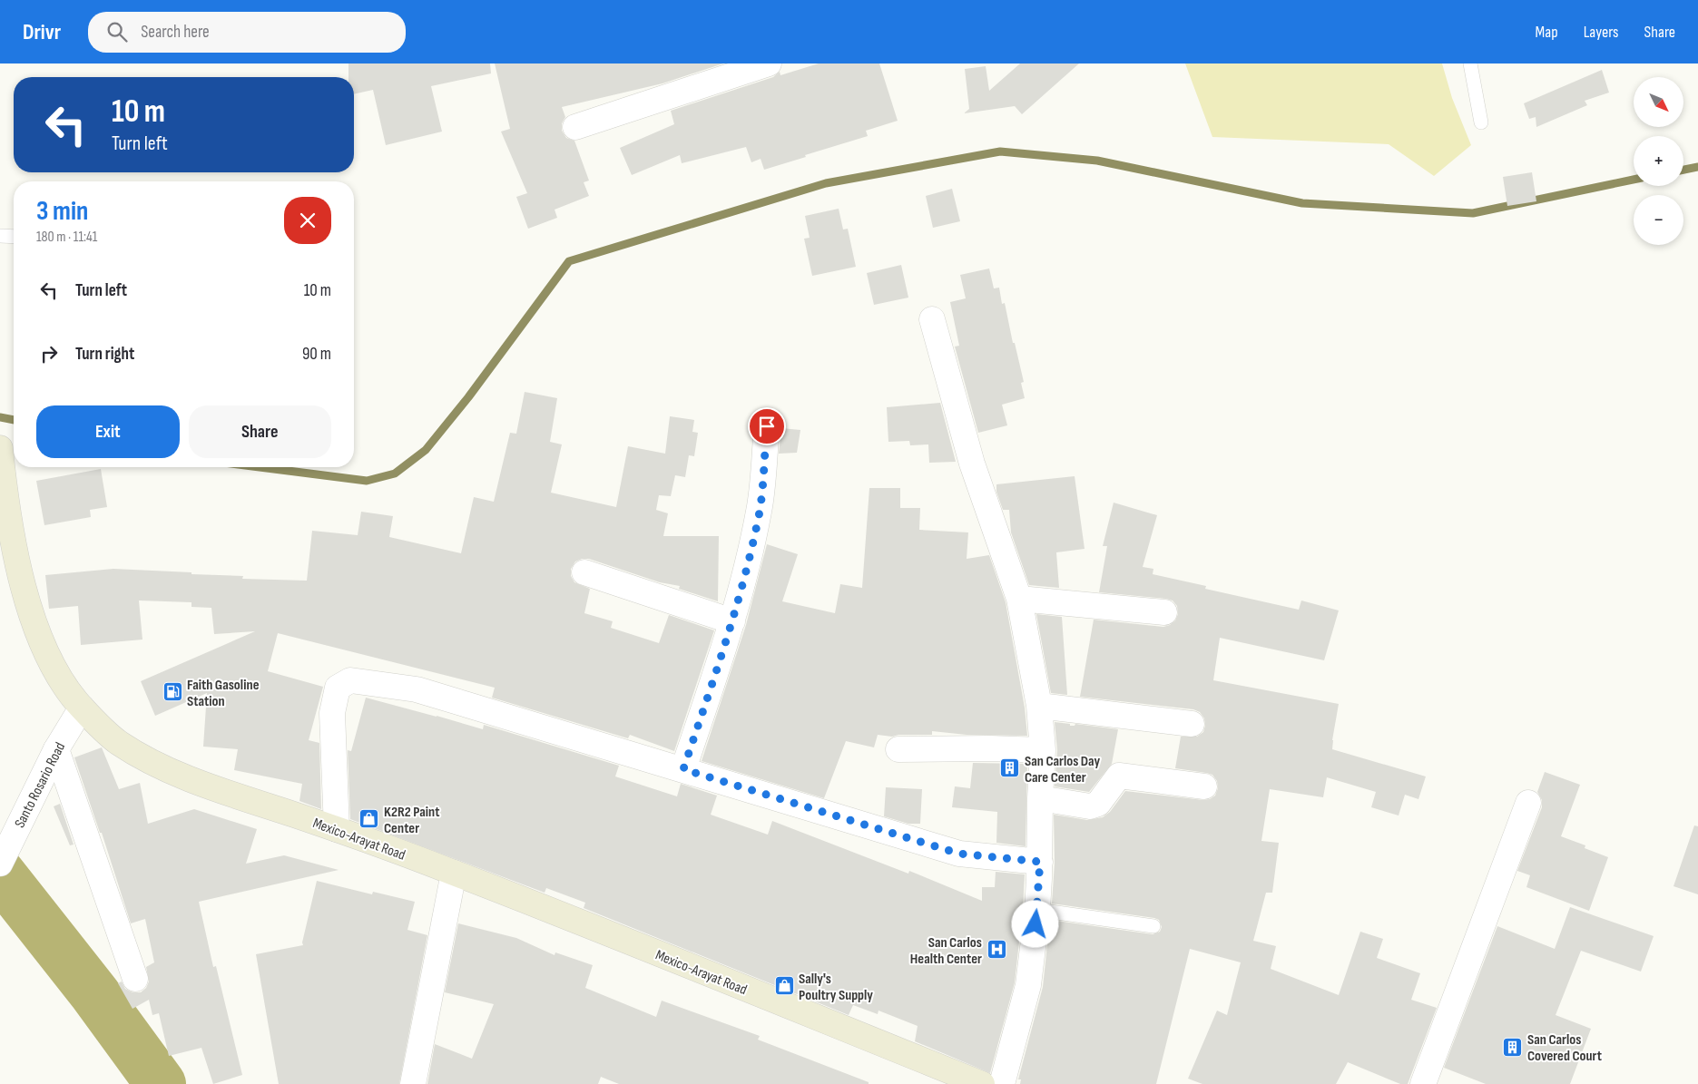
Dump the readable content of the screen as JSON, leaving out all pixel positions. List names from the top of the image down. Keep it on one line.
{"streets":{"main road":["Mexico-Arayat Road"],"street":["Santo Rosario Road"]},"crossings":[["Santo Rosario Road","Mexico-Arayat Road"]],"places":{"fuel station":["Faith Gasoline Station"],"building":["San Carlos Day Care Center","San Carlos Covered Court"],"shop":["K2R2 Paint Center","Sally's Poultry Supply"],"hospital":["San Carlos Health Center"]},"north":"bottom right","page":{"header":"Drivr","search":"Search here","nav":["Map","Layers","Share"],"map_buttons":["+","−"],"turn":["10 m","Turn left"],"heading":["3 min","180 m · 11:41"],"list":[{"name":"Turn left","value":"10 m"},{"name":"Turn right","value":"90 m"}],"buttons":["Exit","Share"]}}
